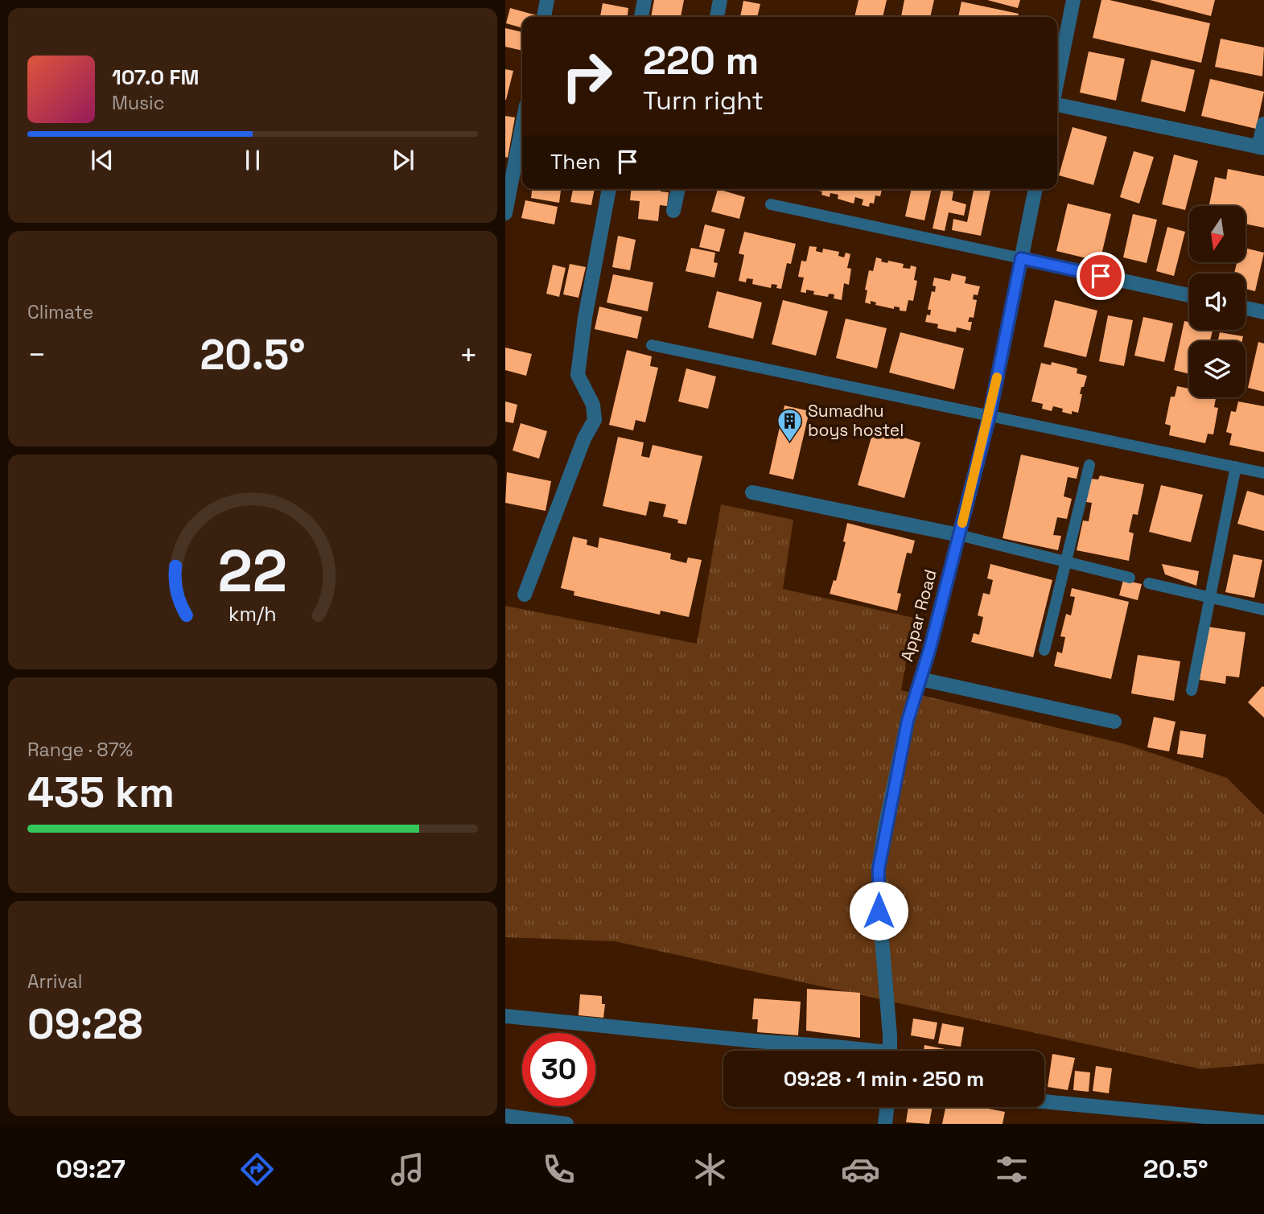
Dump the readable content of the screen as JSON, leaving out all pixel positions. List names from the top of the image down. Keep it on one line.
{"streets":{"street":["Appar Road"]},"places":{"building":["Sumadhu boys hostel"]},"north":"bottom","page":{"turn":["220 m","Turn right"],"song":["107.0 FM","Music"],"then":"Then","tile":["Climate",["Range · 87%","435 km"],["Arrival","09:28"]],"heat":["−","20.5°","+"],"limit":"30","trip":"09:28 · 1 min · 250 m","tabs":["09:27","20.5°"],"gauge":["22","km/h"]}}
